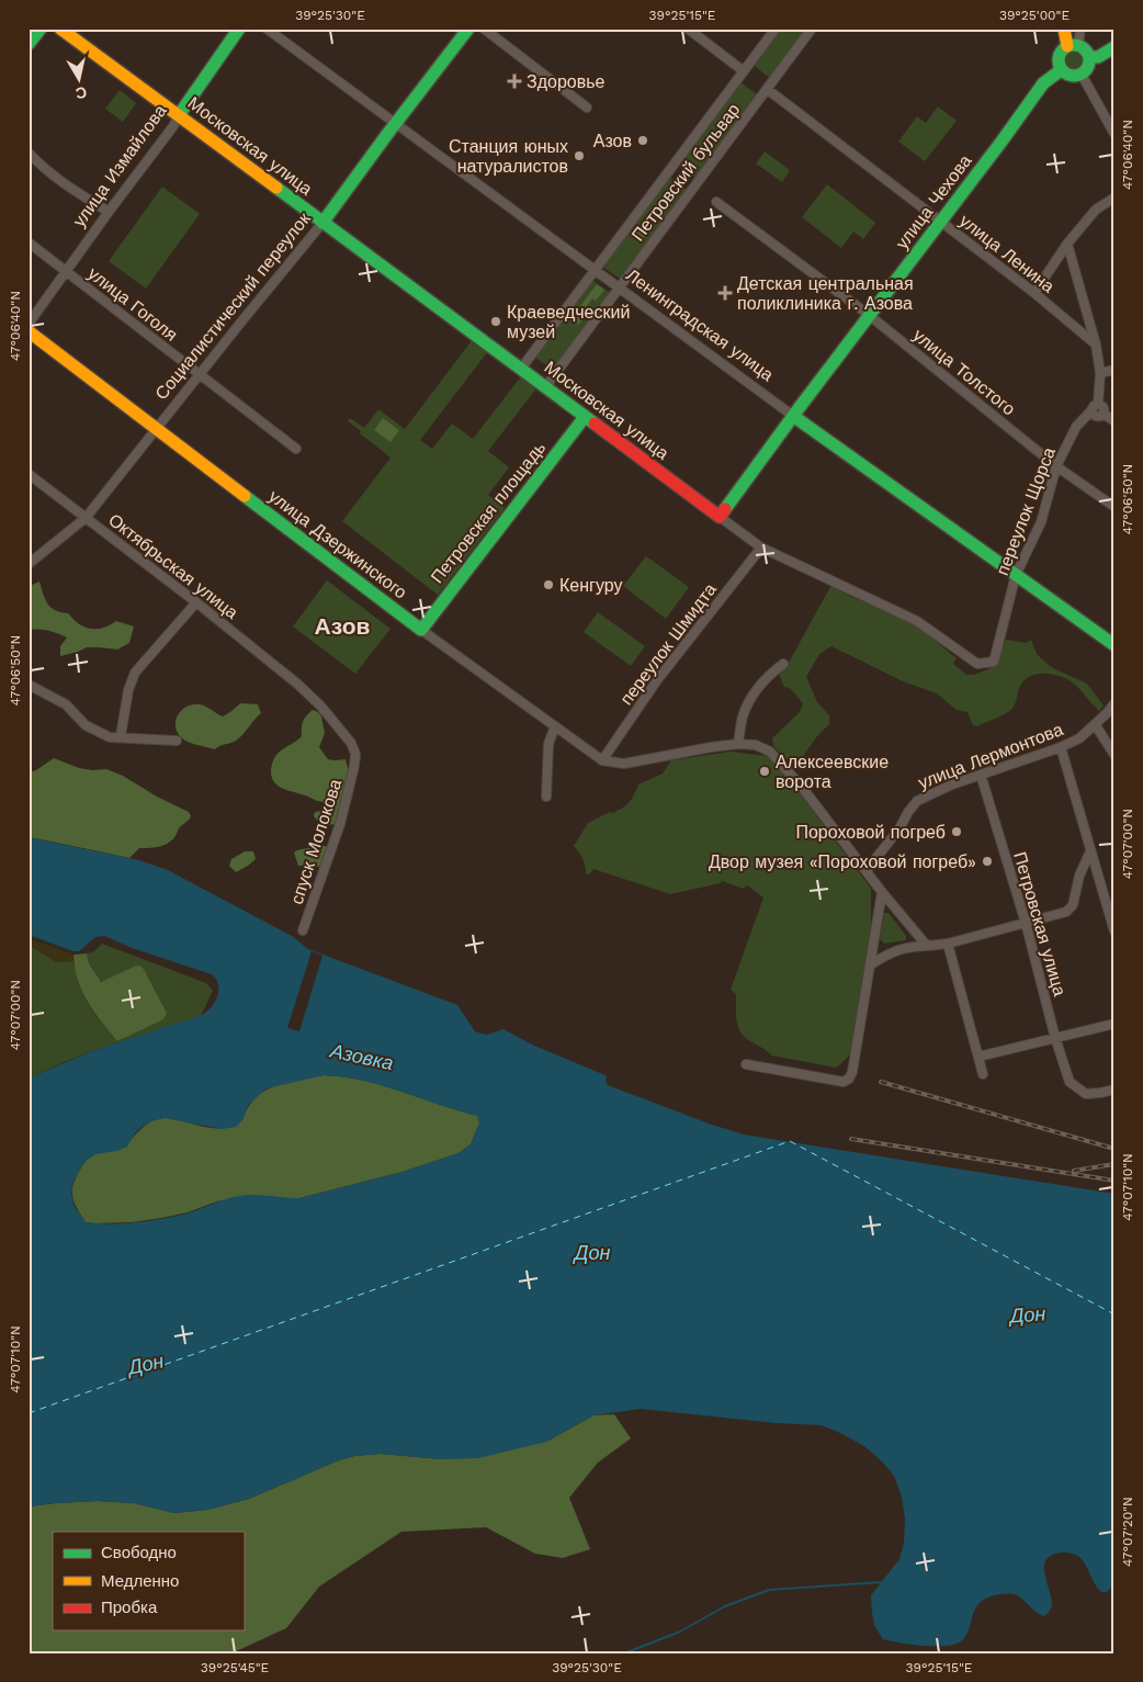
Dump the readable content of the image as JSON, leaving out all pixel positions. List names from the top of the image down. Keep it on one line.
{"streets":{"street":["Московская улица","улица Измайлова","Петровский бульвар","улица Чехова","улица Ленина","улица Гоголя","Социалистический переулок","Ленинградская улица","улица Толстого","переулок Щорса","Петровская площадь","улица Дзержинского","Октябрьская улица","переулок Шмидта","улица Лермонтова","спуск Молокова","Петровская улица"]},"crossings":[["Московская улица","улица Измайлова"],["Московская улица","Петровский бульвар"],["Московская улица","улица Чехова"],["Московская улица","Социалистический переулок"],["Московская улица","переулок Щорса"],["Московская улица","Петровская площадь"],["Московская улица","переулок Шмидта"],["улица Измайлова","улица Гоголя"],["Петровский бульвар","улица Ленина"],["Петровский бульвар","Ленинградская улица"],["улица Чехова","улица Ленина"],["улица Чехова","Ленинградская улица"],["улица Чехова","улица Толстого"],["улица Гоголя","Социалистический переулок"],["Социалистический переулок","Ленинградская улица"],["Социалистический переулок","улица Дзержинского"],["Социалистический переулок","Октябрьская улица"],["Ленинградская улица","переулок Щорса"],["улица Толстого","переулок Щорса"],["Петровская площадь","улица Дзержинского"],["улица Дзержинского","переулок Шмидта"],["Октябрьская улица","спуск Молокова"],["улица Лермонтова","Петровская улица"]],"districts":["Азов"],"water":["Азовка","Дон"],"places":{"health":["Здоровье","Детская центральная поликлиника г. Азова"],"other":["Азов","Станция юных натуралистов","Краеведческий музей","Кенгуру","Алексеевские ворота","Пороховой погреб","Двор музея «Пороховой погреб»"]},"legend":["Свободно","Медленно","Пробка"],"north":"bottom","coordinates":["39°25'30\"E","39°25'15\"E","39°25'00\"E","47°06'40\"N","47°06'50\"N","47°07'00\"N","47°07'10\"N","47°07'20\"N","39°25'45\"E"]}
